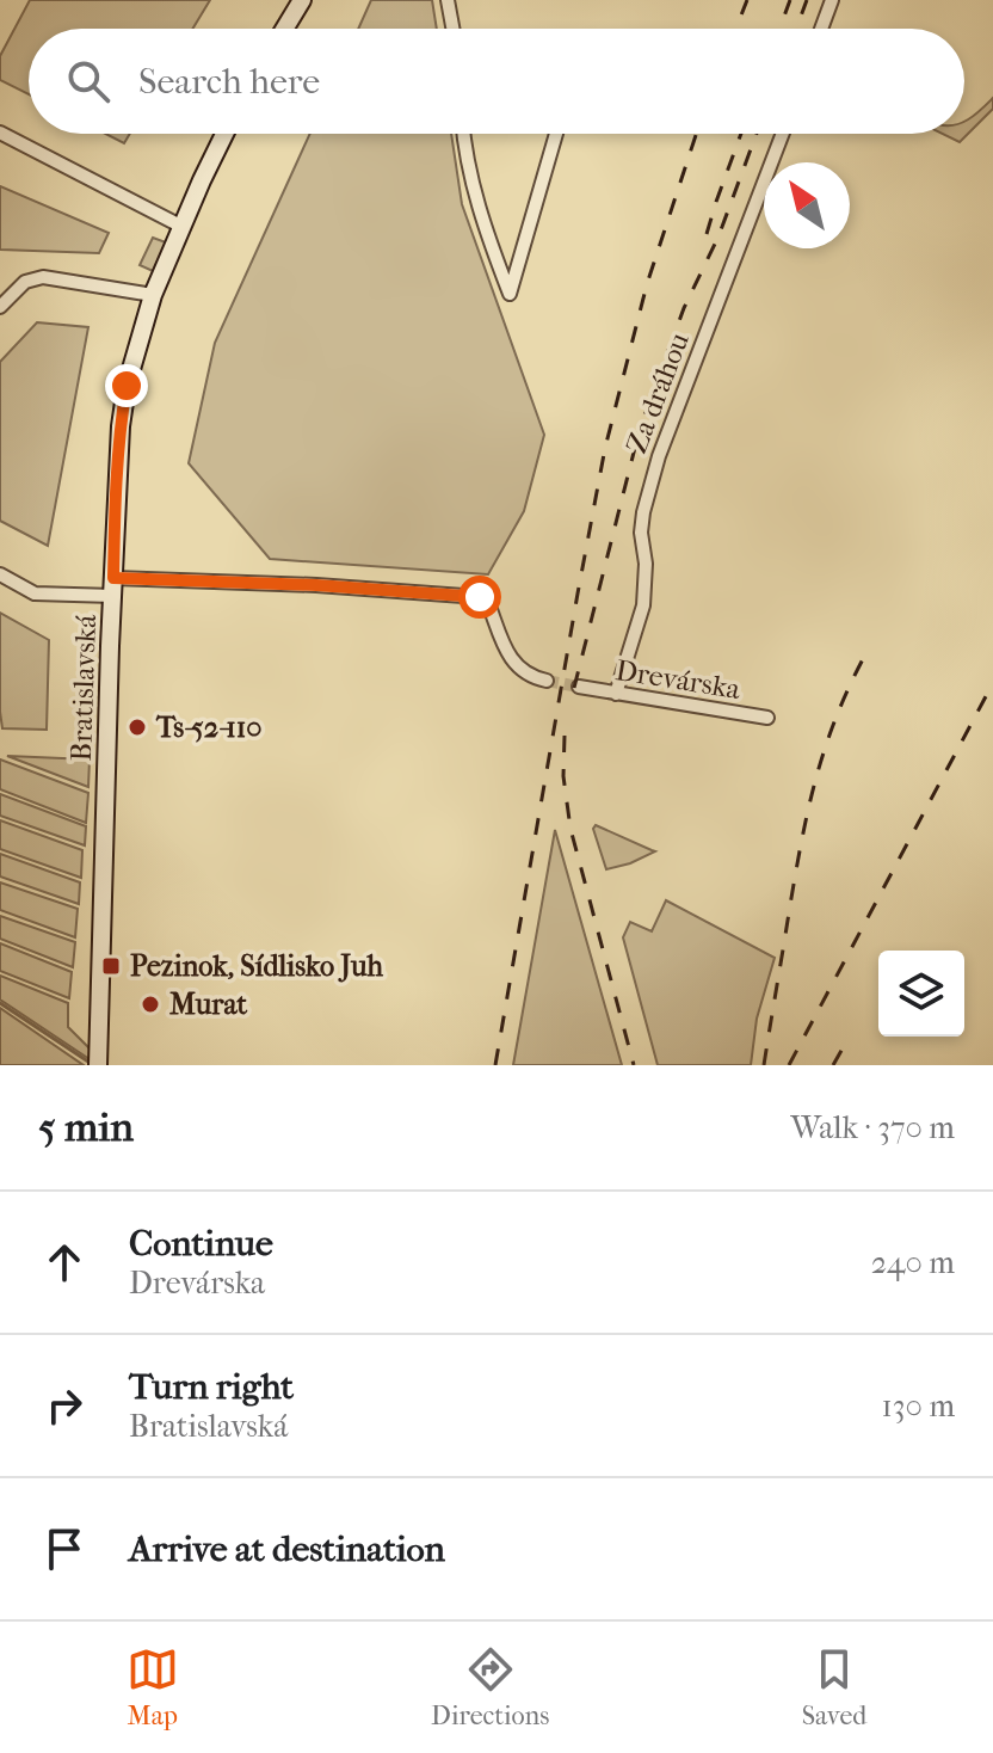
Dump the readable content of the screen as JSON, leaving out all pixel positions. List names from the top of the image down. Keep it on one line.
{"streets":{"main road":["Bratislavská"],"street":["Za dráhou","Drevárska"]},"crossings":[["Za dráhou","Drevárska"]],"places":{"other":["Ts-52-110","Murat"],"transit":["Pezinok, Sídlisko Juh"]},"north":"top left","page":{"search":"Search here","heading":["5 min","Walk · 370 m"],"list":[["Continue","Drevárska","240 m"],["Turn right","Bratislavská","130 m"],"Arrive at destination"],"nav":["Map","Directions","Saved"]}}
